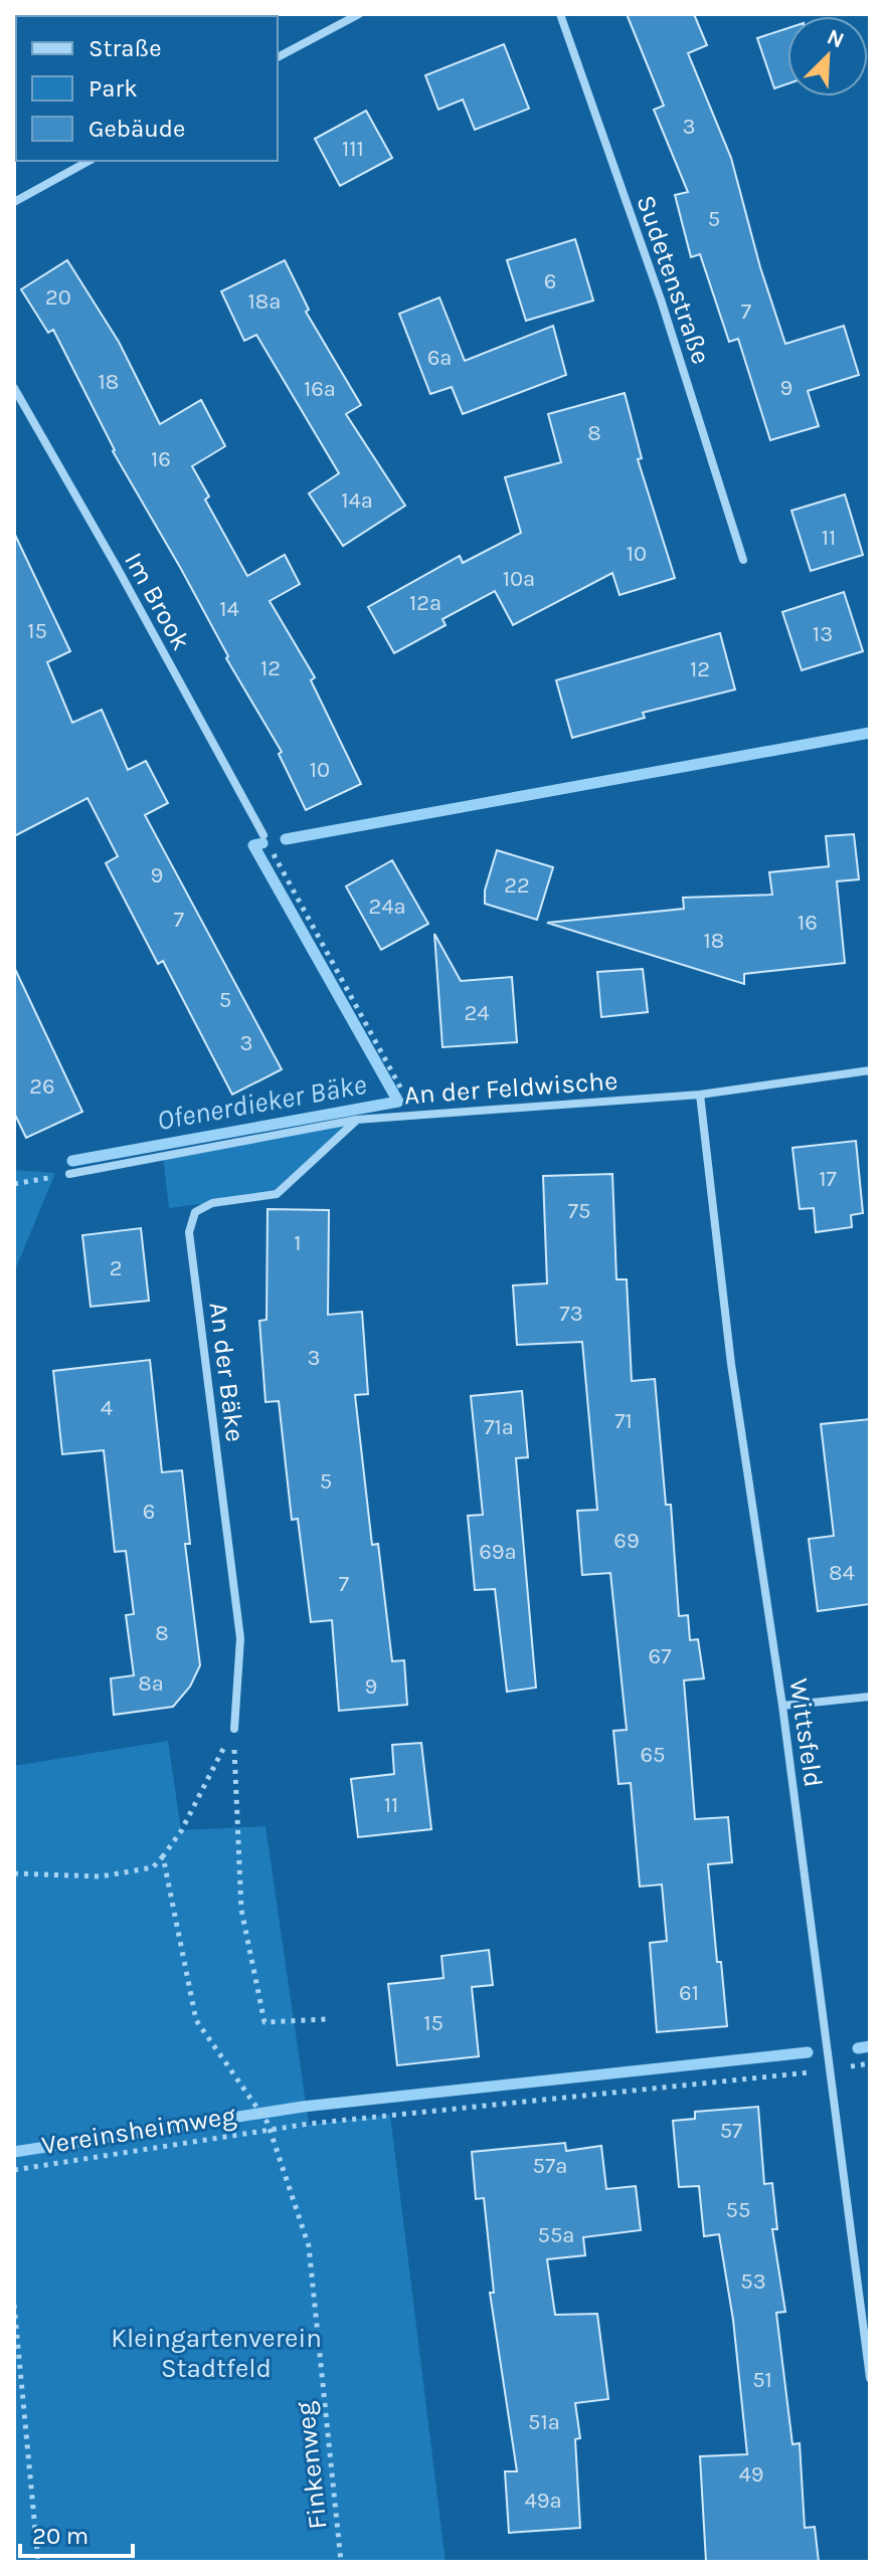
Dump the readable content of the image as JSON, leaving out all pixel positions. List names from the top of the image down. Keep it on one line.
{"streets":{"street":["Sudetenstraße","Im Brook","An der Feldwische","An der Bäke","Wittsfeld"],"path":["Vereinsheimweg","Finkenweg"]},"crossings":[["An der Feldwische","An der Bäke"],["An der Feldwische","Wittsfeld"],["Wittsfeld","Vereinsheimweg"],["Vereinsheimweg","Finkenweg"]],"water":["Ofenerdieker Bäke"],"parks":["Kleingartenverein Stadtfeld"],"house_numbers":["3","111","5","6","20","18a","7","6a","18","9","16a","8","16","14a","11","10","10a","12a","14","15","13","12","12","10","9","22","24a","7","16","18","5","24","3","26","17","75","1","2","73","3","4","71","71a","5","6","69","69a","84","7","8","67","8a","9","65","11","61","15","57","57a","55","55a","53","51","51a","49","49a"],"legend":["Straße","Park","Gebäude"],"scale_bar":"20 m","north":"top right"}
